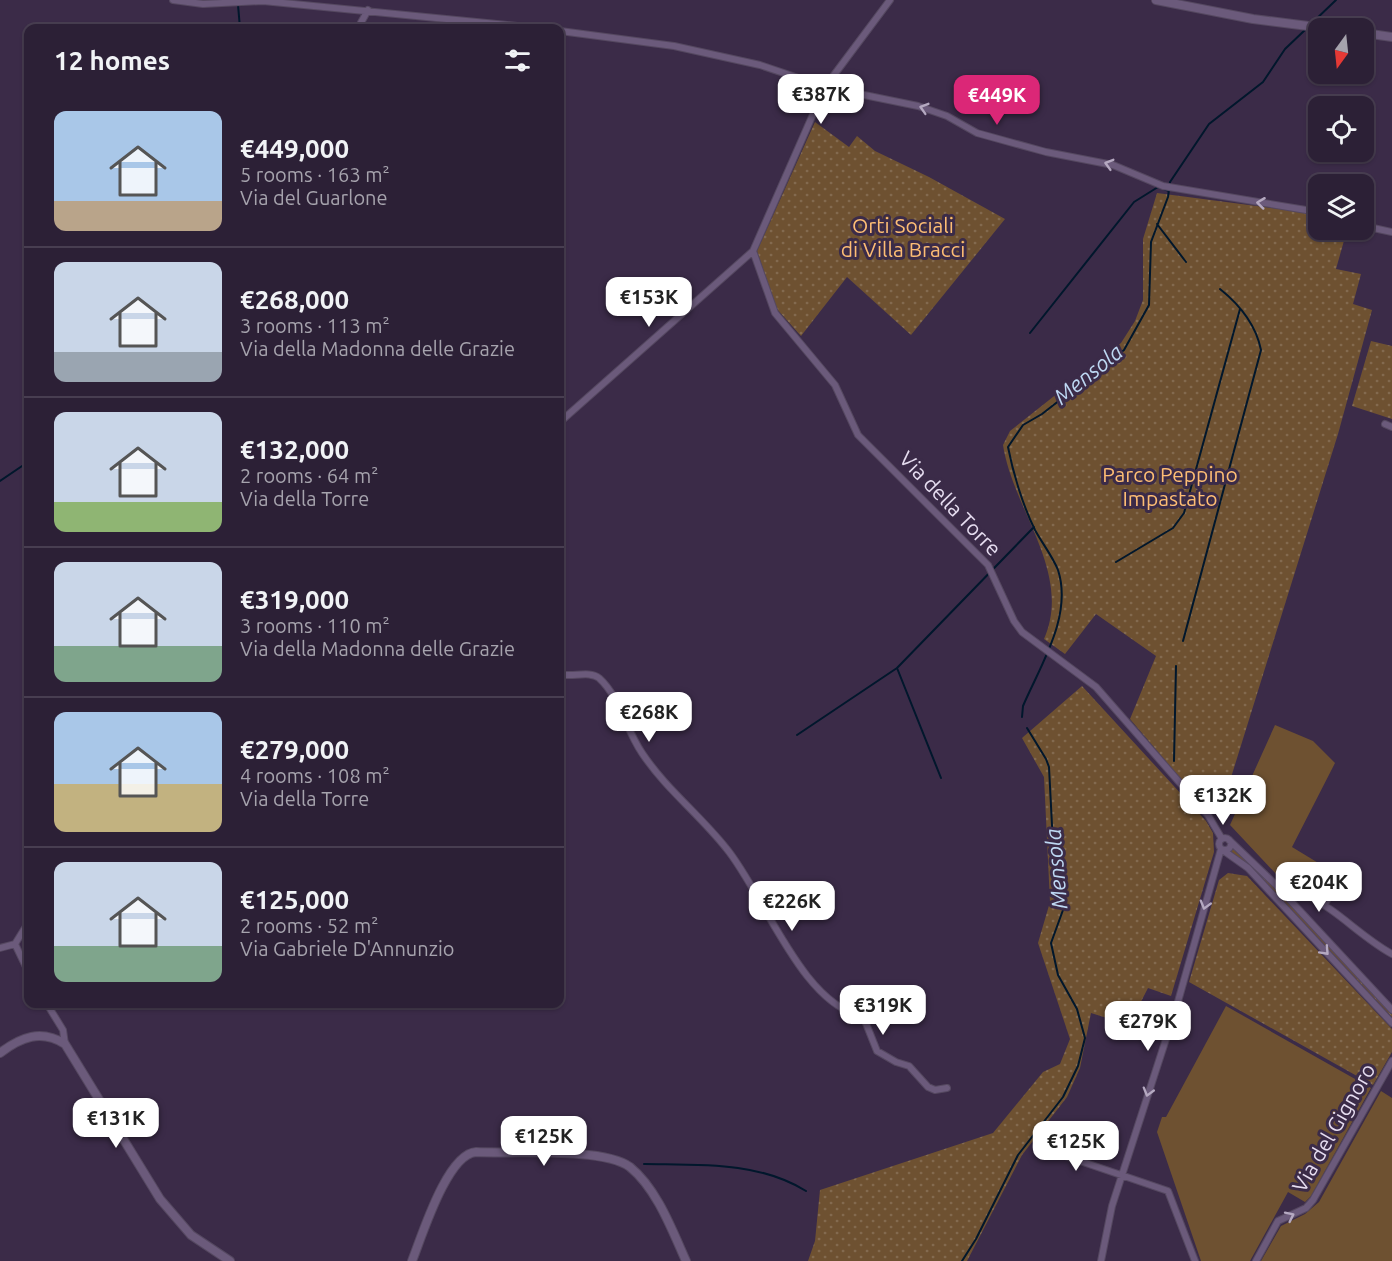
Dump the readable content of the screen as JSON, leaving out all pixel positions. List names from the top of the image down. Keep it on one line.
{"streets":{"street":["Via della Torre","Via del Gignoro"]},"one_way":["Via del Gignoro"],"water":["Mensola"],"parks":["Orti Sociali di Villa Bracci","Parco Peppino Impastato"],"north":"bottom","page":{"heading":"12 homes","price":["€387K","€449K","€153K","€268K","€132K","€204K","€226K","€319K","€279K","€131K","€125K","€125K"],"list":[{"name":"€449,000","note":"5 rooms · 163 m² · Via del Guarlone"},{"name":"€268,000","note":"3 rooms · 113 m² · Via della Madonna delle Grazie"},{"name":"€132,000","note":"2 rooms · 64 m² · Via della Torre"},{"name":"€319,000","note":"3 rooms · 110 m² · Via della Madonna delle Grazie"},{"name":"€279,000","note":"4 rooms · 108 m² · Via della Torre"},{"name":"€125,000","note":"2 rooms · 52 m² · Via Gabriele D'Annunzio"}]}}
